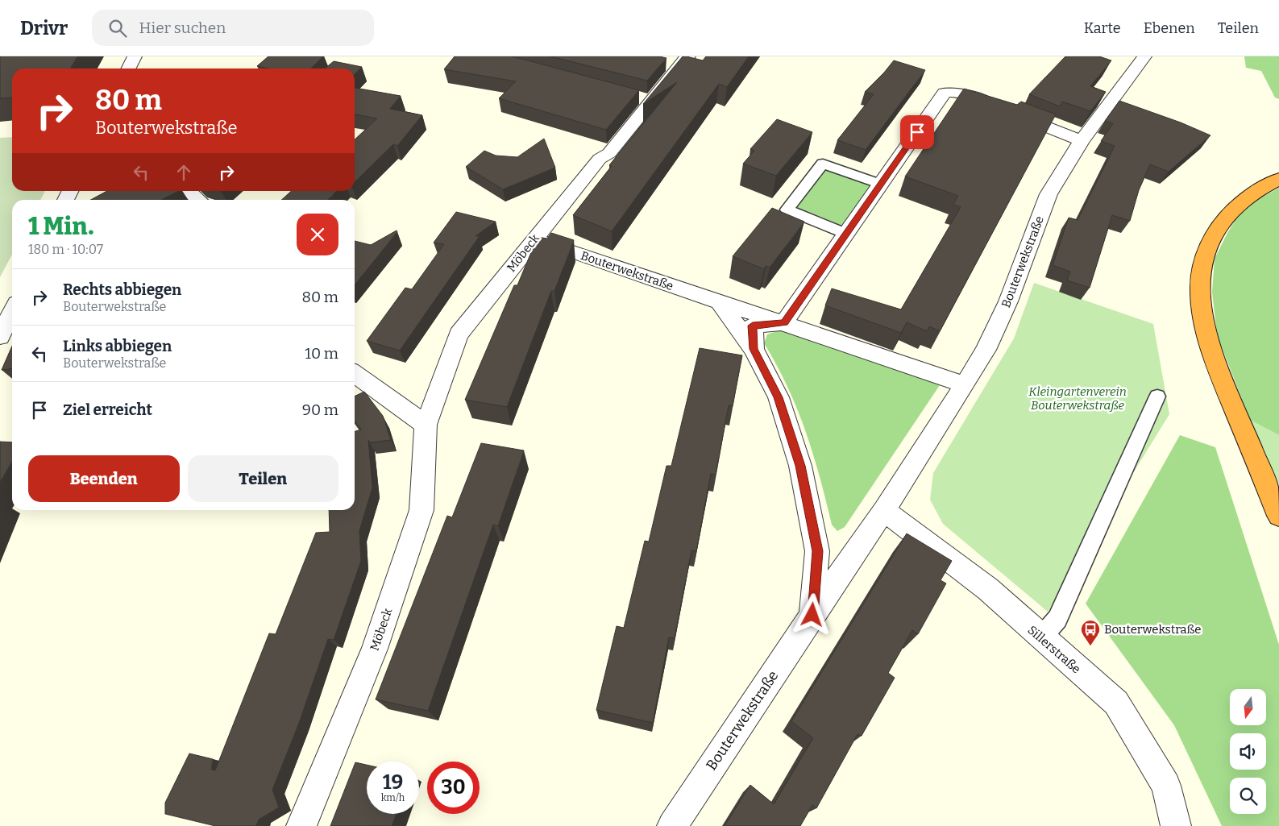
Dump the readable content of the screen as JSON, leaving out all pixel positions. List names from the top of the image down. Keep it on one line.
{"streets":{"street":["Möbeck","Bouterwekstraße","Sillerstraße"]},"crossings":[["Möbeck","Bouterwekstraße"],["Bouterwekstraße","Sillerstraße"]],"parks":["Kleingartenverein Bouterwekstraße"],"places":{"bus stop":["Bouterwekstraße"]},"north":"bottom","page":{"header":"Drivr","search":"Hier suchen","nav":["Karte","Ebenen","Teilen"],"turn":["80 m","Bouterwekstraße"],"heading":["1 Min.","180 m · 10:07"],"list":[{"name":"Rechts abbiegen","note":"Bouterwekstraße","value":"80 m"},{"name":"Links abbiegen","note":"Bouterwekstraße","value":"10 m"},{"name":"Ziel erreicht","value":"90 m"}],"buttons":["Beenden","Teilen"],"speed":"19 km/h","limit":"30"}}
